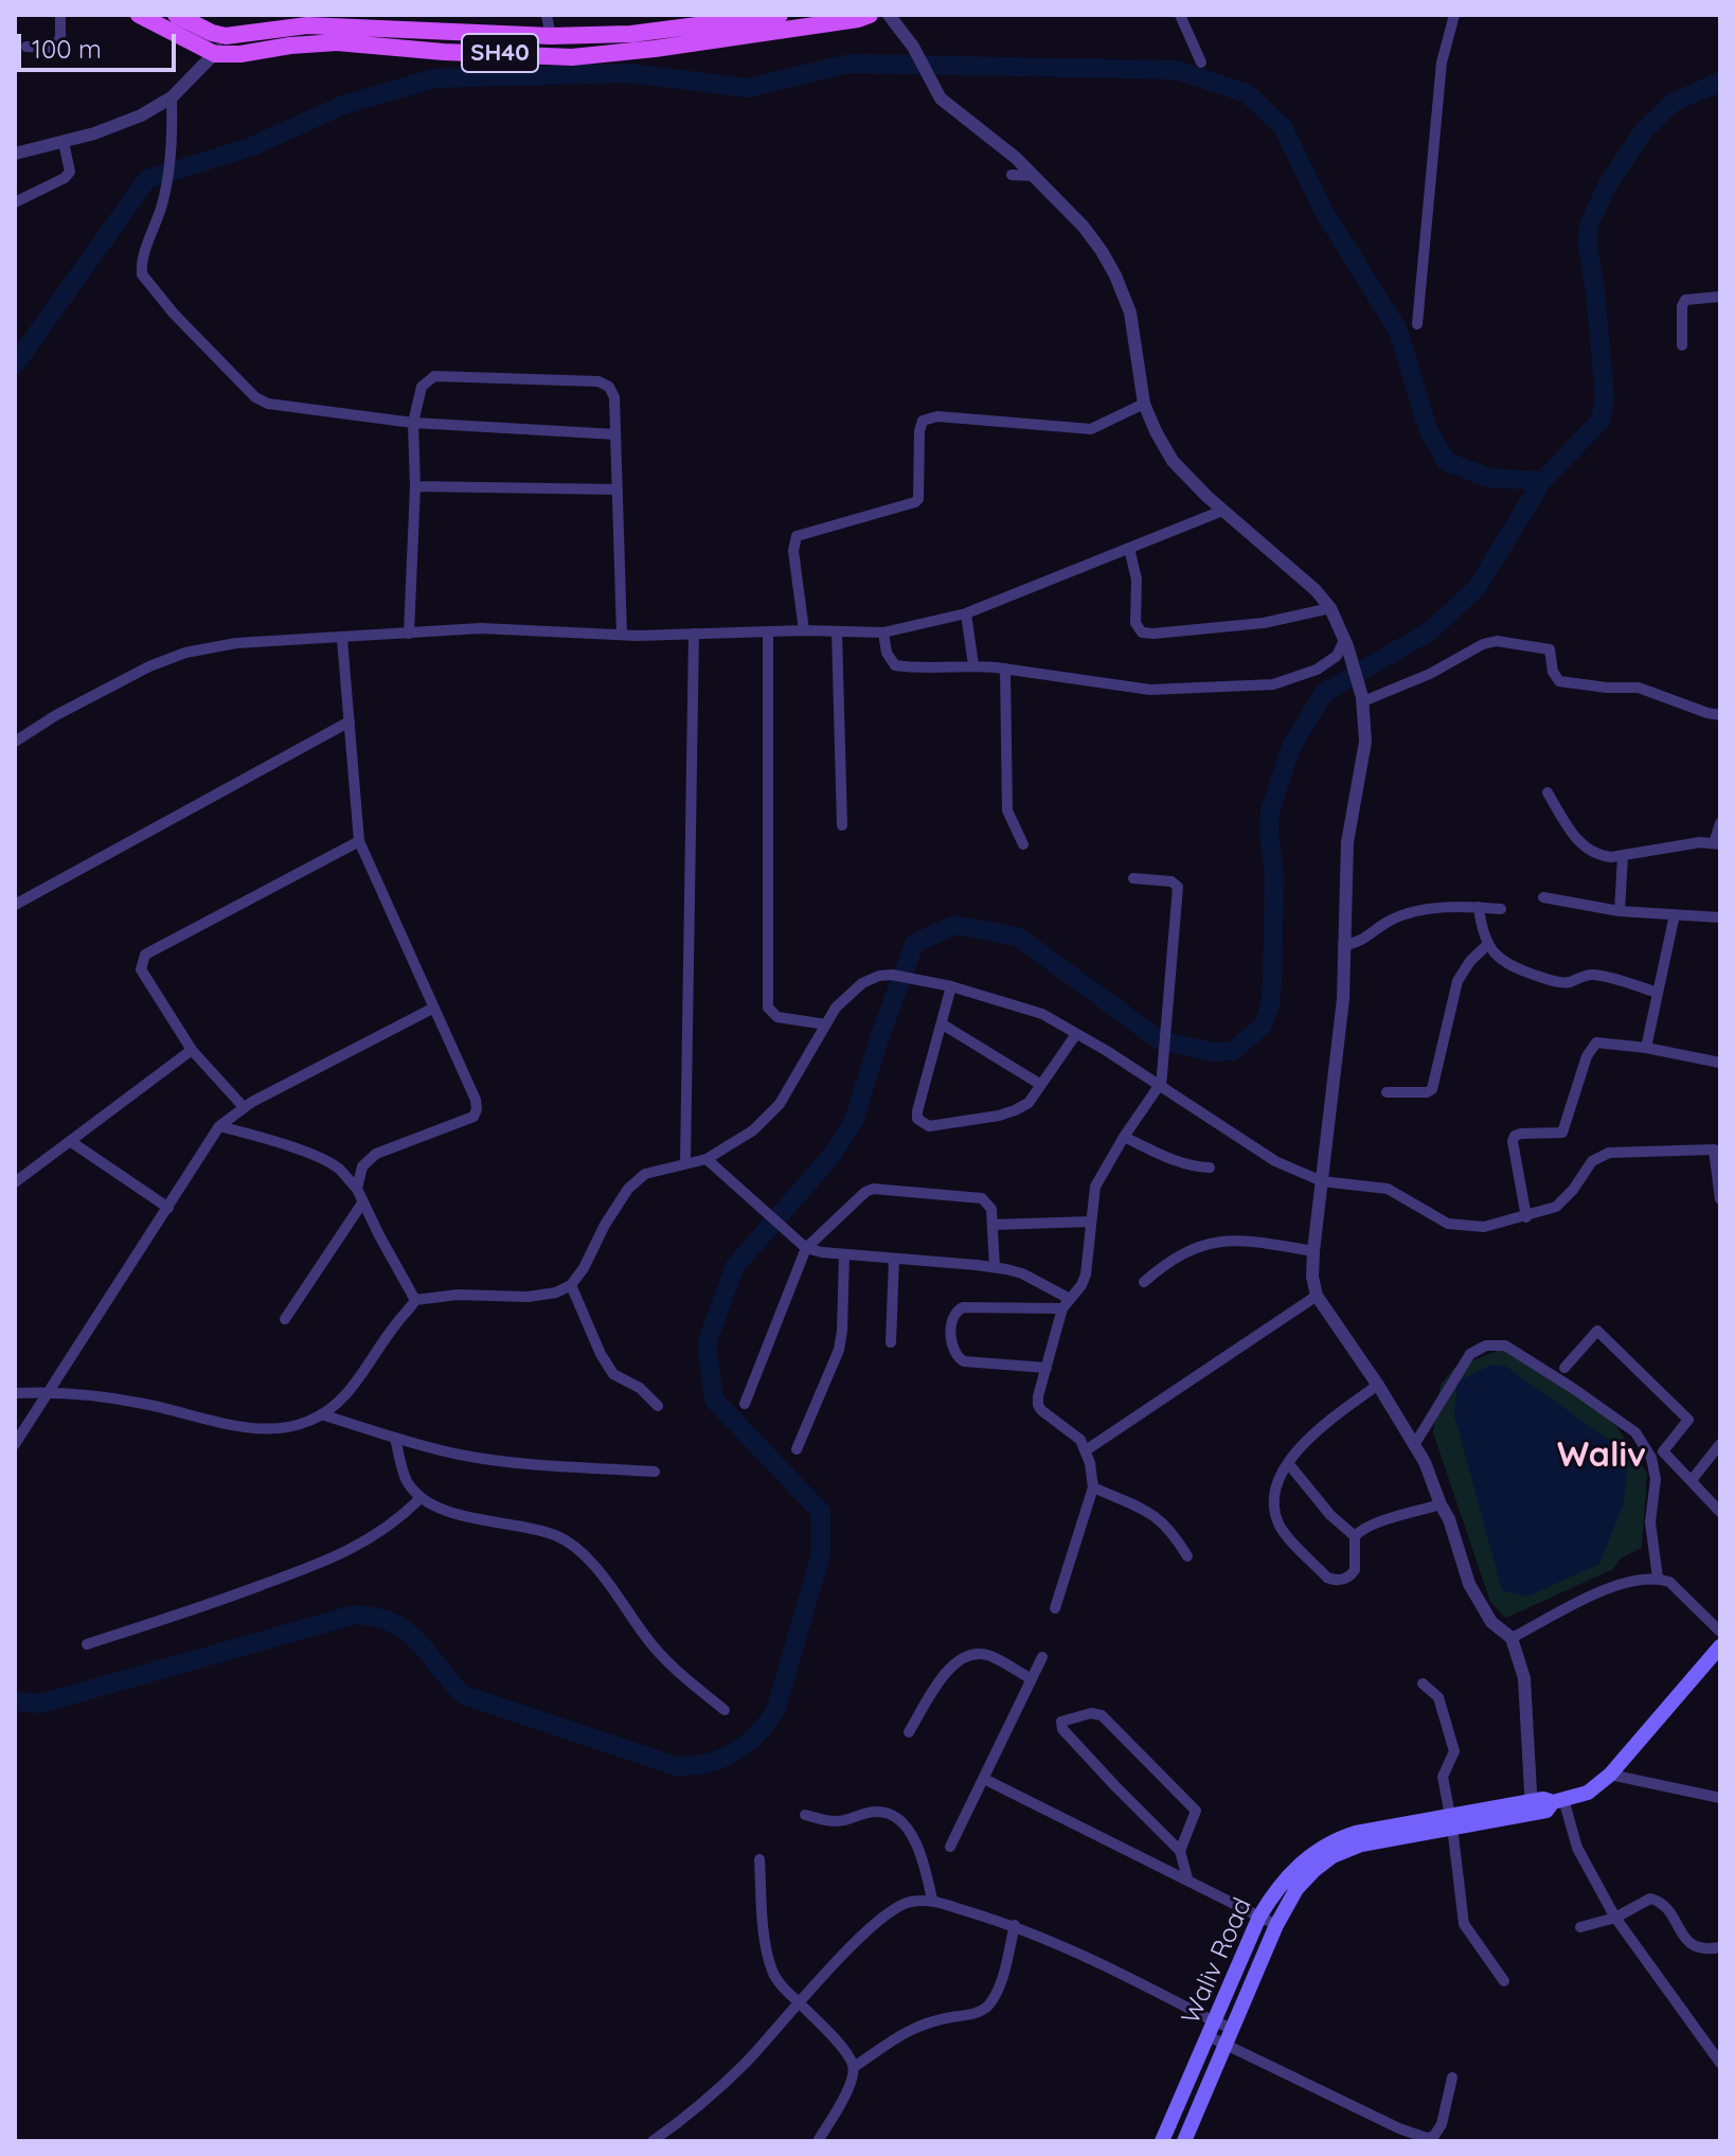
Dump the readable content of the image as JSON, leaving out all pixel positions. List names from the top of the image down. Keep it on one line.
{"streets":{"main road":["SH40","Waliv Road"]},"districts":["Waliv"],"scale_bar":"100 m"}
